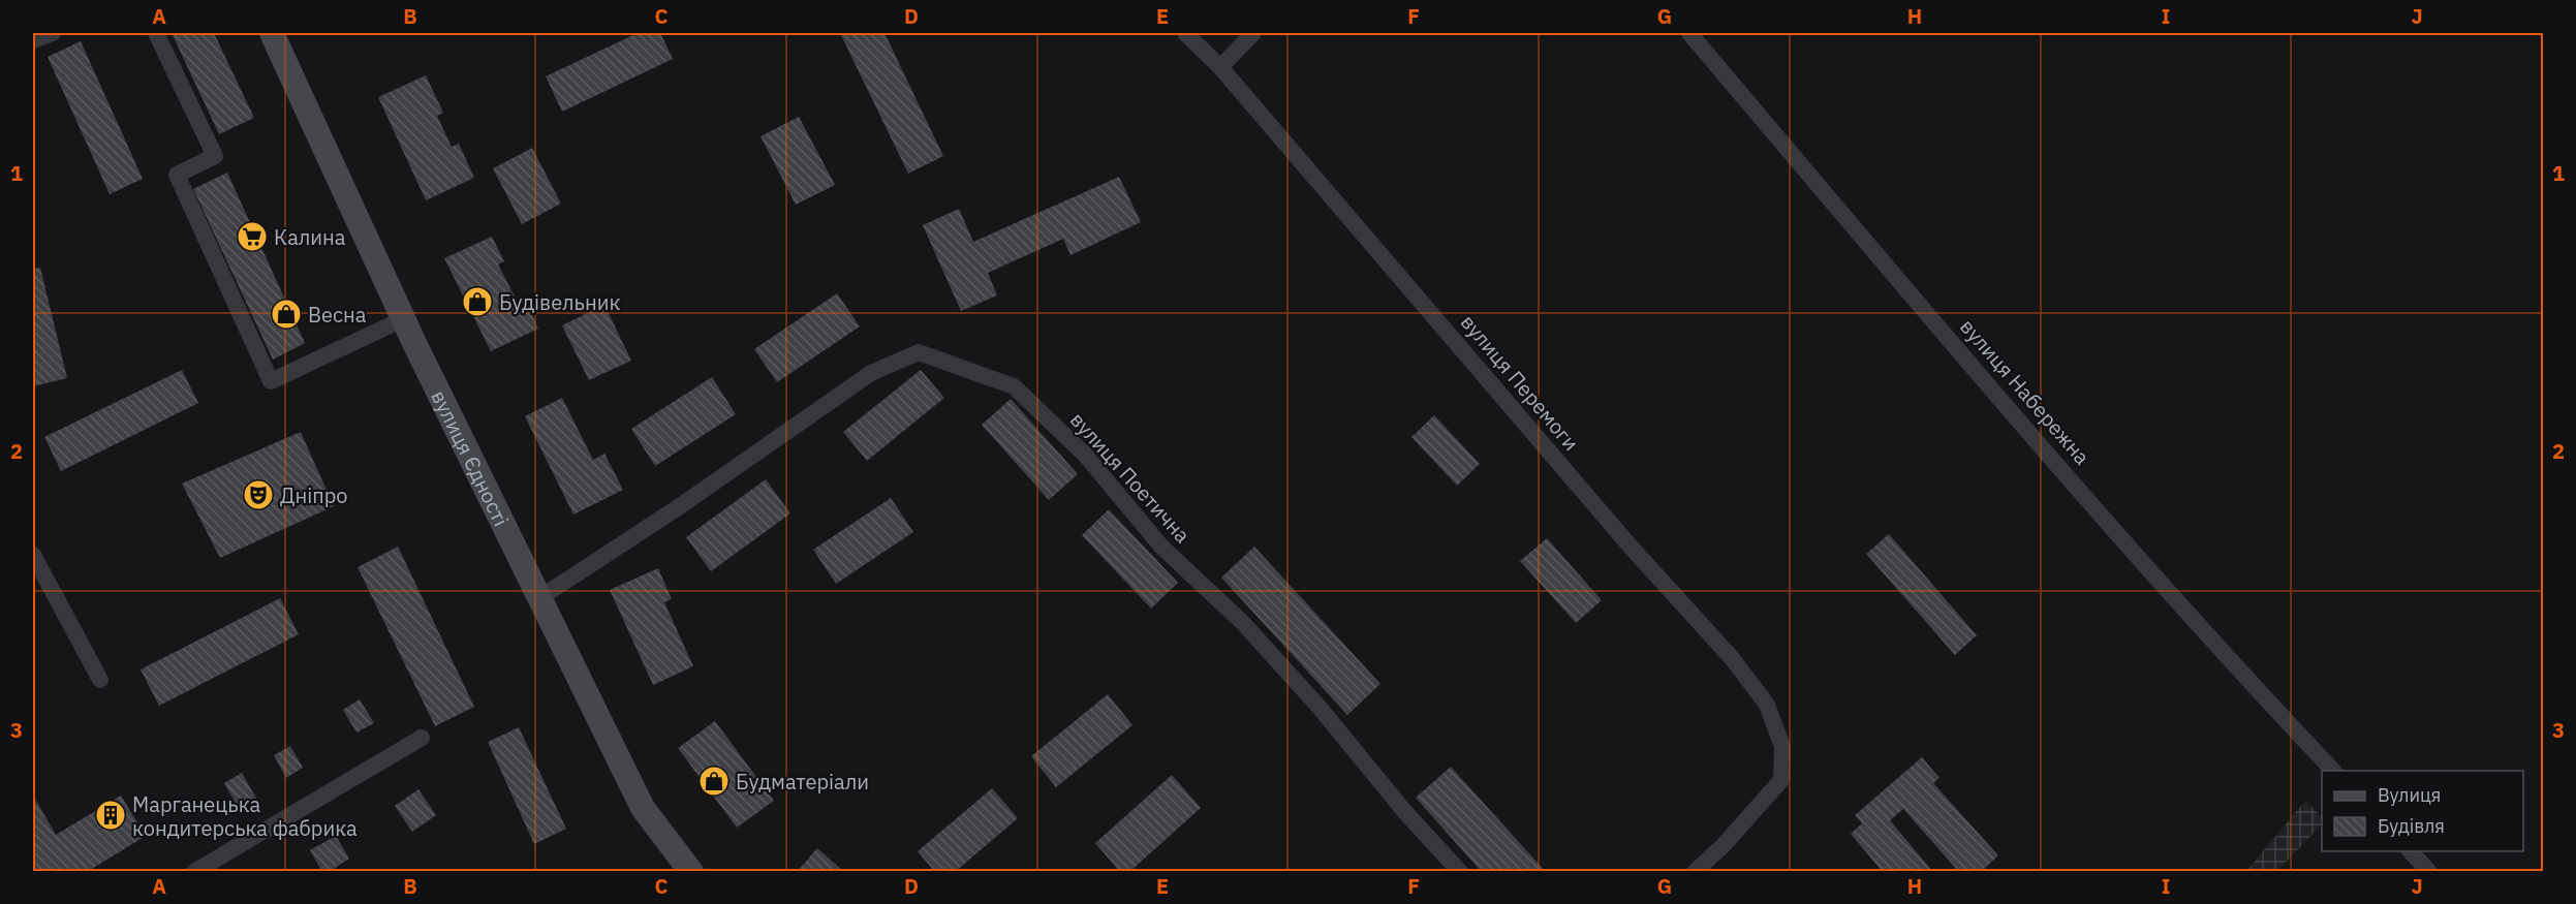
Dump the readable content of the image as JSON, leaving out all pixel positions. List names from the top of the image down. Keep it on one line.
{"streets":{"street":["вулиця Перемоги","вулиця Набережна","вулиця Єдності","вулиця Поетична"]},"crossings":[["вулиця Єдності","вулиця Поетична"]],"places":{"supermarket":["Калина"],"shop":["Будівельник","Весна","Будматеріали"],"theatre":["Дніпро"],"building":["Марганецька кондитерська фабрика"]},"legend":["Вулиця","Будівля"],"grid":{"columns":["A","B","C","D","E","F","G","H","I","J"],"rows":["1","2","3"]}}
